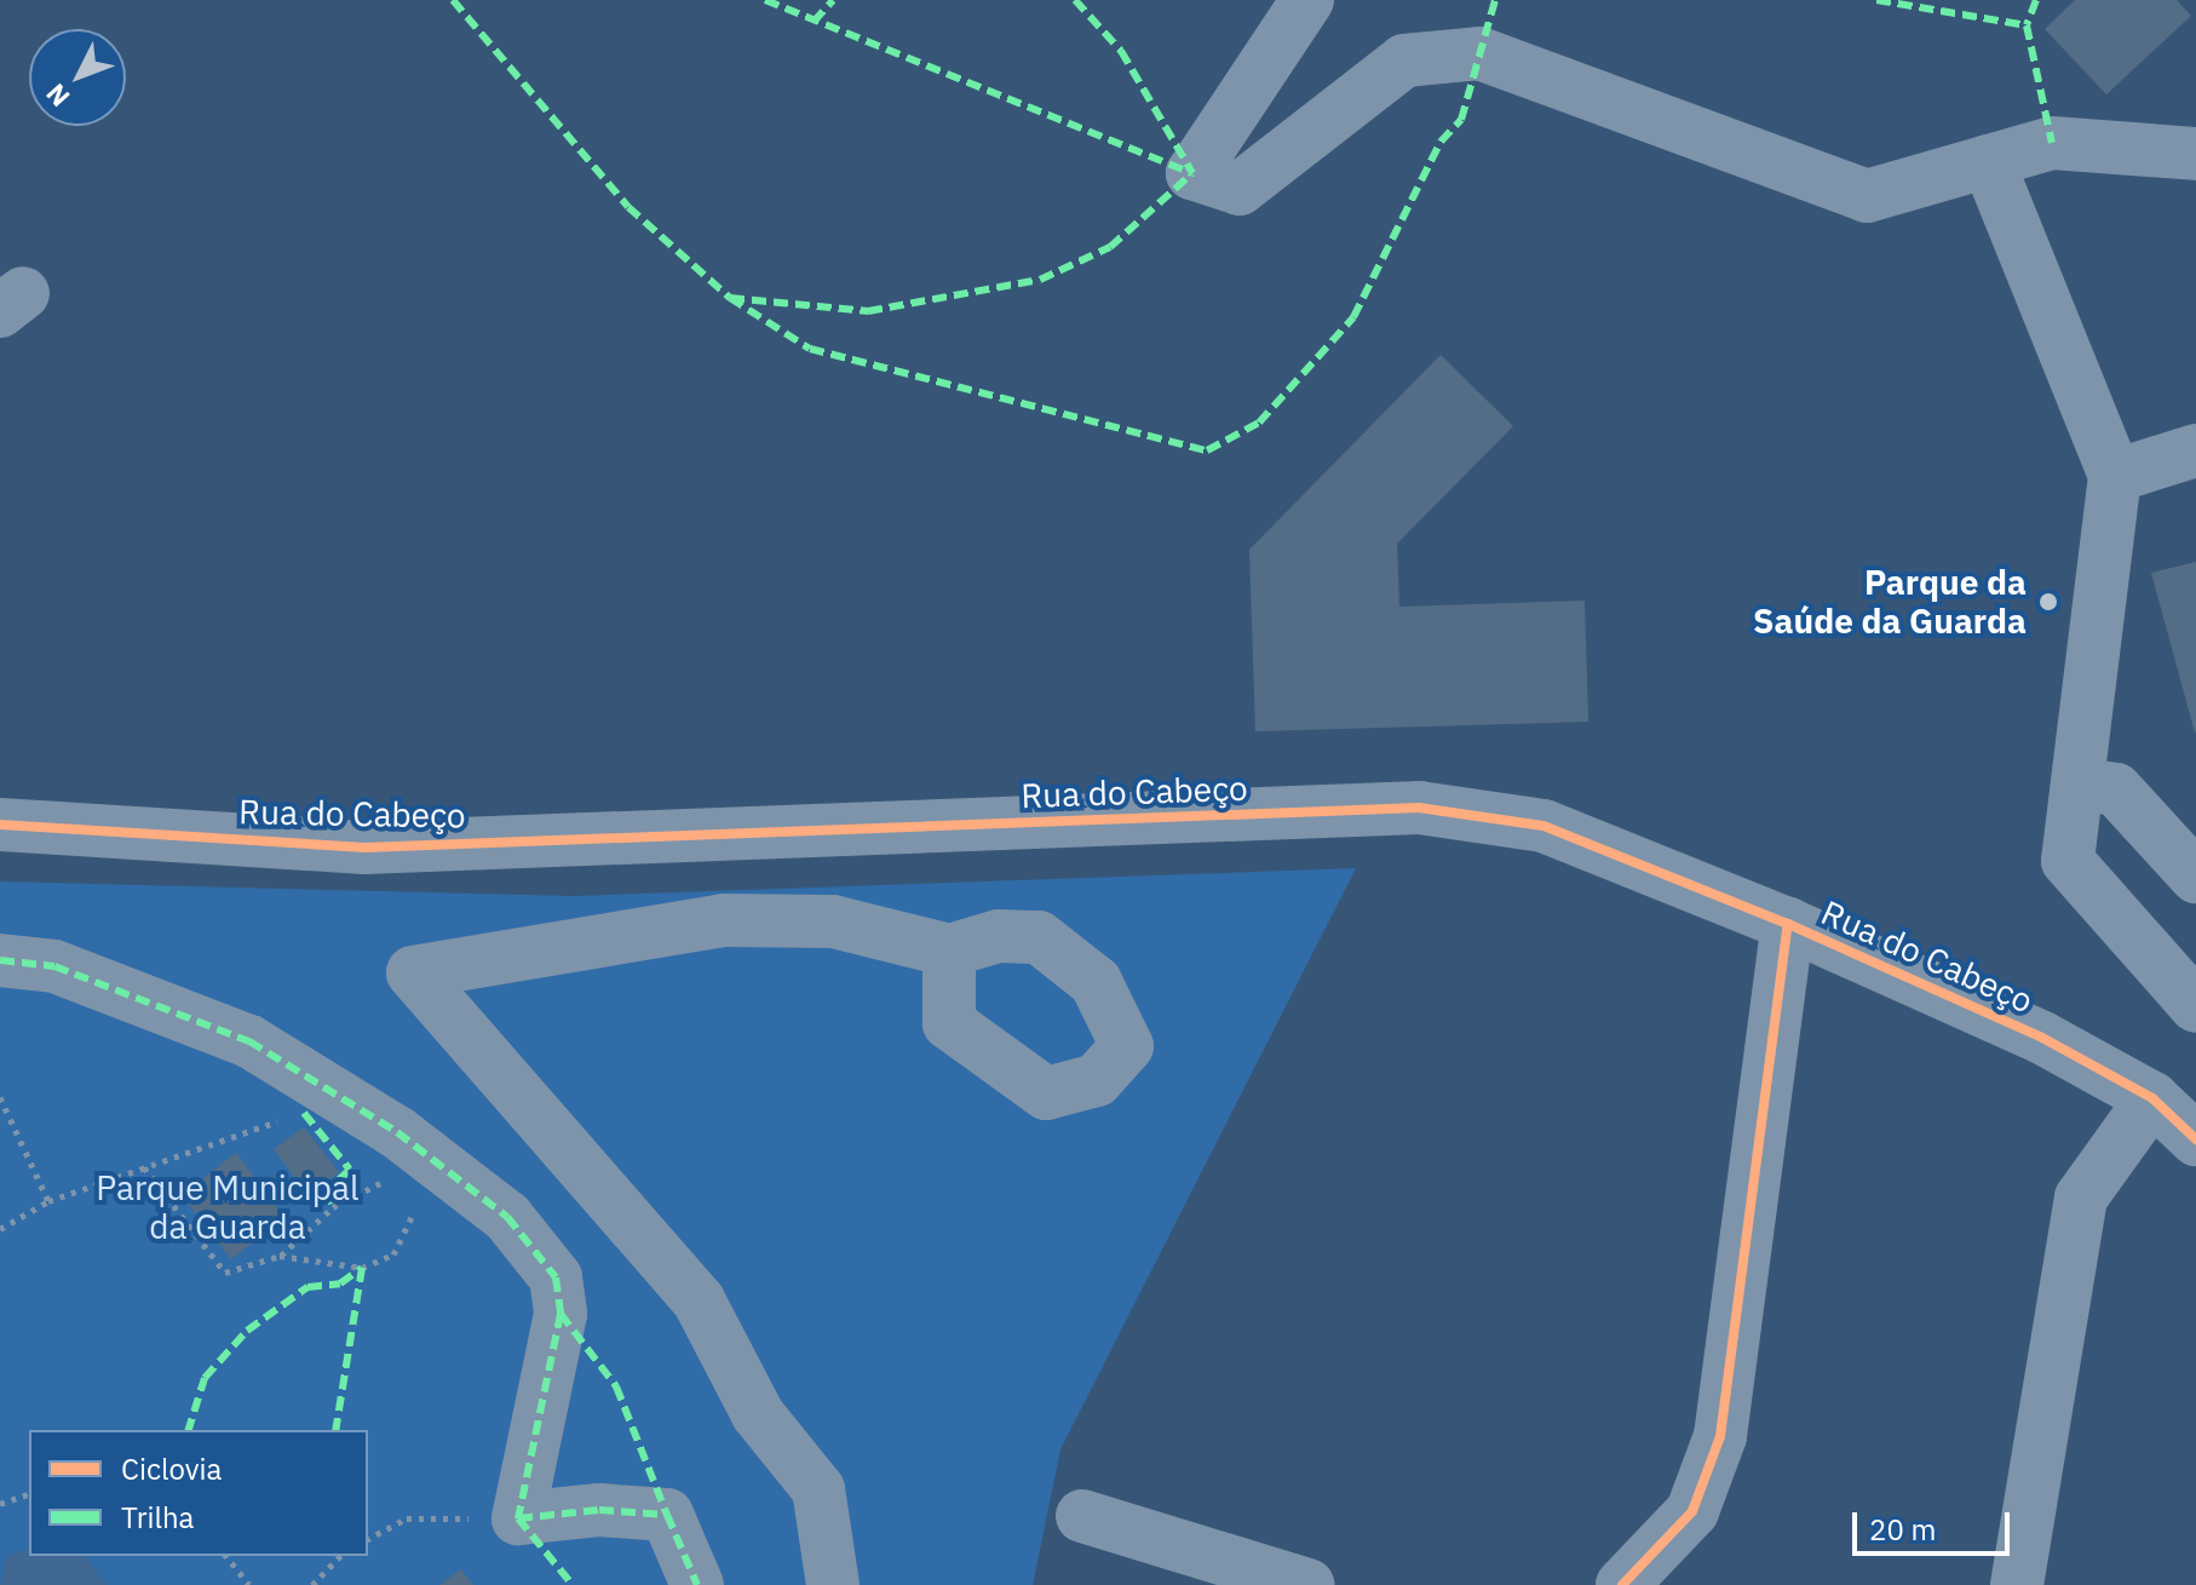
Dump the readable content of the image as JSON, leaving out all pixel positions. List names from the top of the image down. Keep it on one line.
{"streets":{"street":["Rua do Cabeço"]},"parks":["Parque Municipal da Guarda"],"places":["Parque da Saúde da Guarda"],"legend":["Ciclovia","Trilha"],"scale_bar":"20 m","north":"bottom left"}
